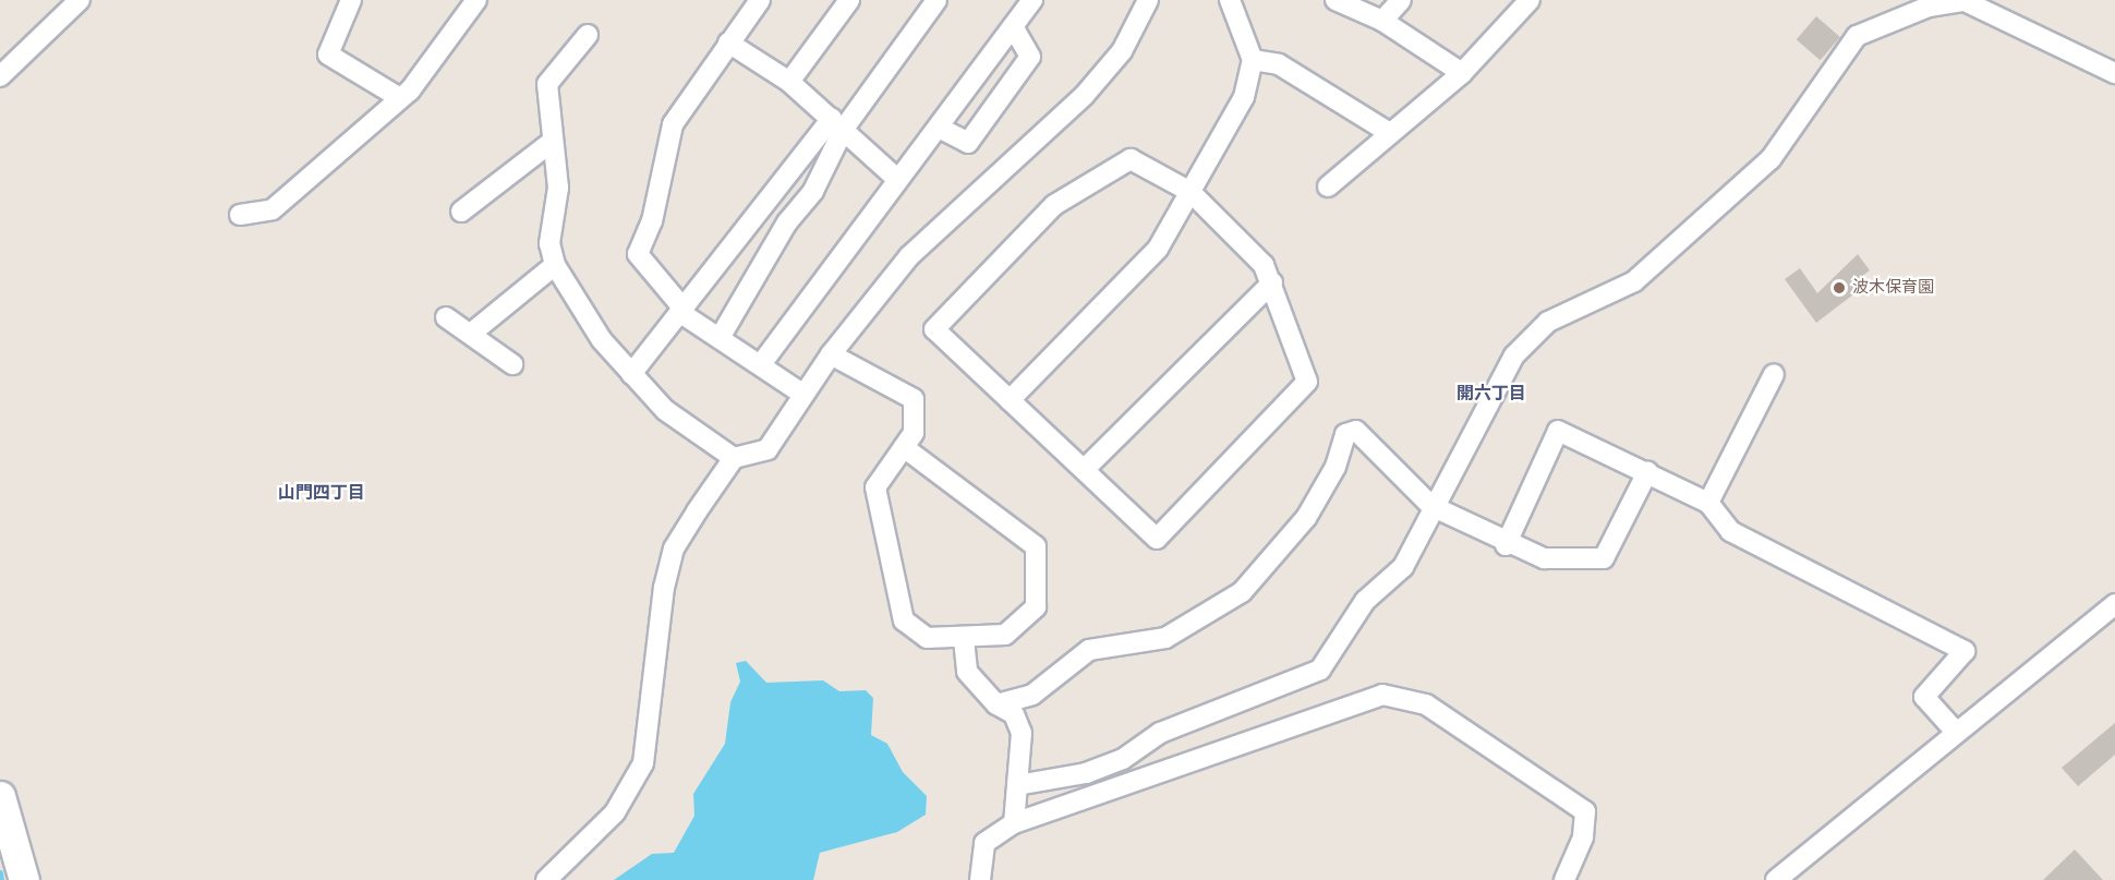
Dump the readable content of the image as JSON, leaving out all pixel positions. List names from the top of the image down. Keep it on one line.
{"districts":["開六丁目","山門四丁目"],"places":["波木保育園"]}
